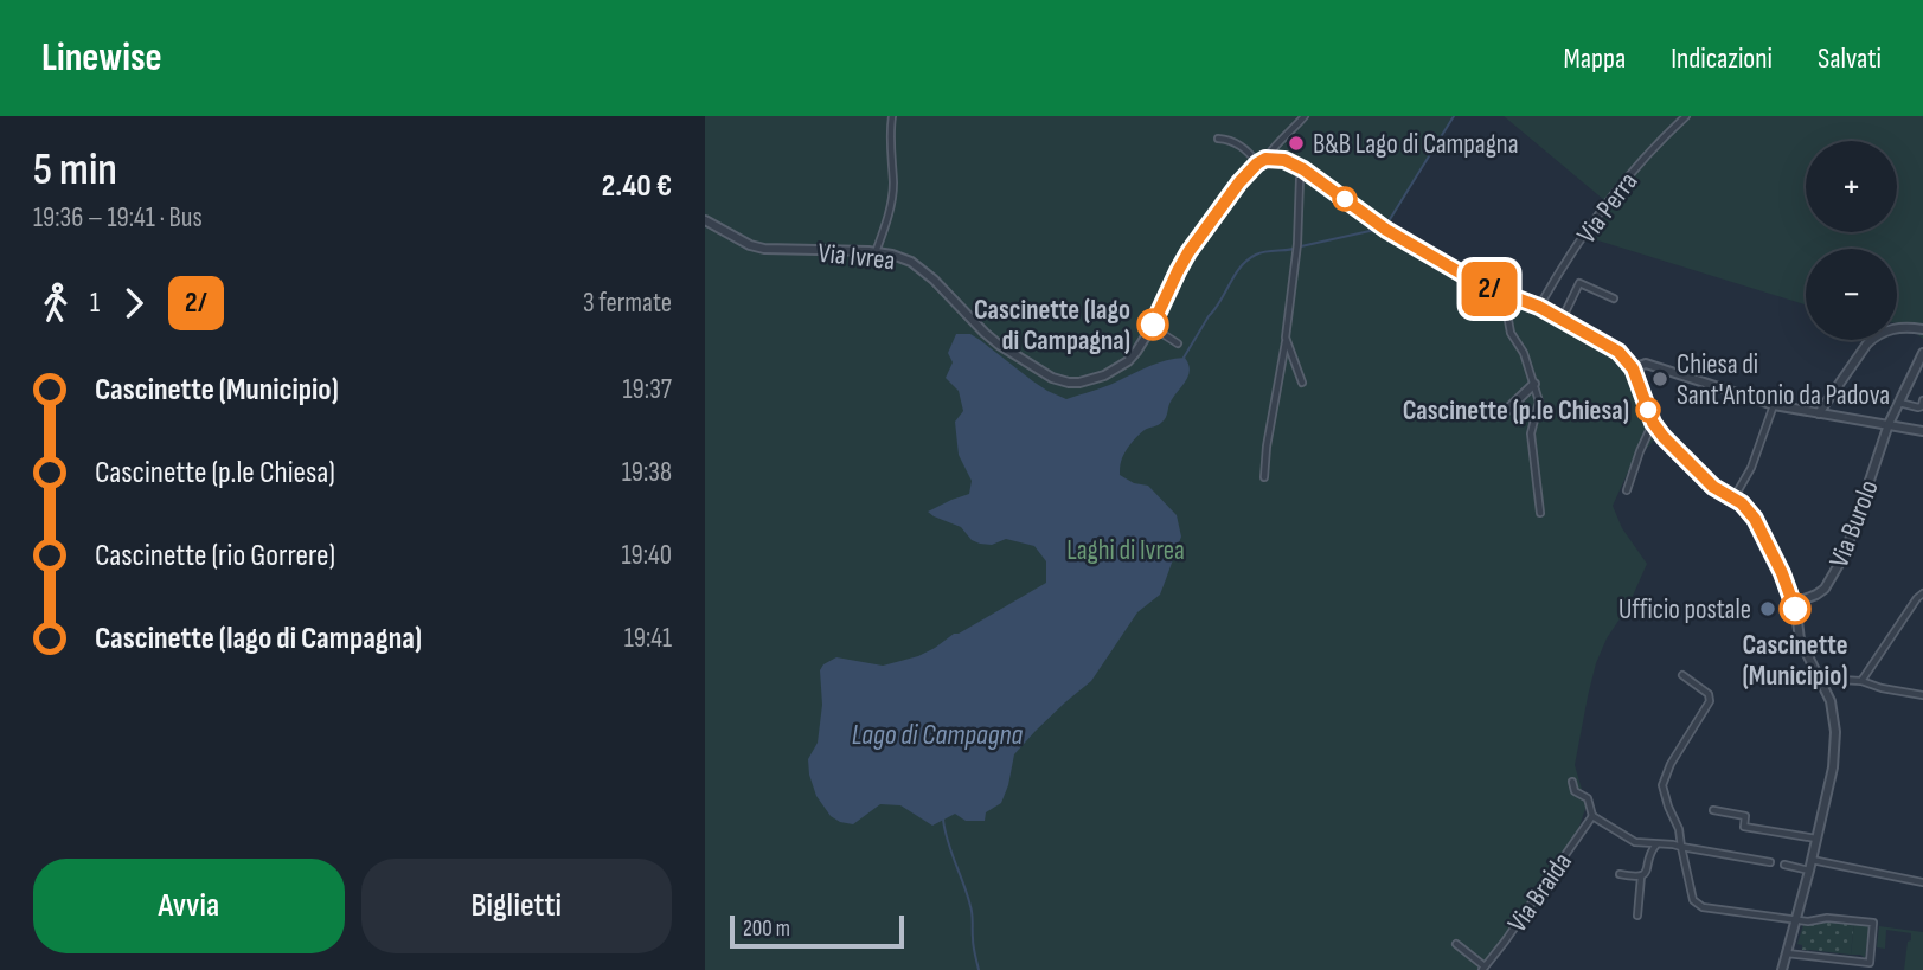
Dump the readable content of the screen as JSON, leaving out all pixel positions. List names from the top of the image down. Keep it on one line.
{"streets":{"street":["Via Perra","Via Ivrea","Via Burolo","Via Braida"]},"water":["Lago di Campagna"],"parks":["Laghi di Ivrea"],"places":["B&B Lago di Campagna","Cascinette (lago di Campagna)","Chiesa di Sant'Antonio da Padova","Cascinette (p.le Chiesa)","Ufficio postale","Cascinette (Municipio)"],"lines":["bus line 2/"],"scale_bar":"200 m","page":{"header":"Linewise","nav":["Mappa","Indicazioni","Salvati"],"heading":["5 min","19:36 – 19:41 · Bus","2.40 €"],"on_map":"2/","map_buttons":["+","−"],"legs":["1","2/","3 fermate"],"list":[{"name":"Cascinette (Municipio)","value":"19:37"},{"name":"Cascinette (p.le Chiesa)","value":"19:38"},{"name":"Cascinette (rio Gorrere)","value":"19:40"},{"name":"Cascinette (lago di Campagna)","value":"19:41"}],"buttons":["Avvia","Biglietti"],"scale":"200 m"}}
